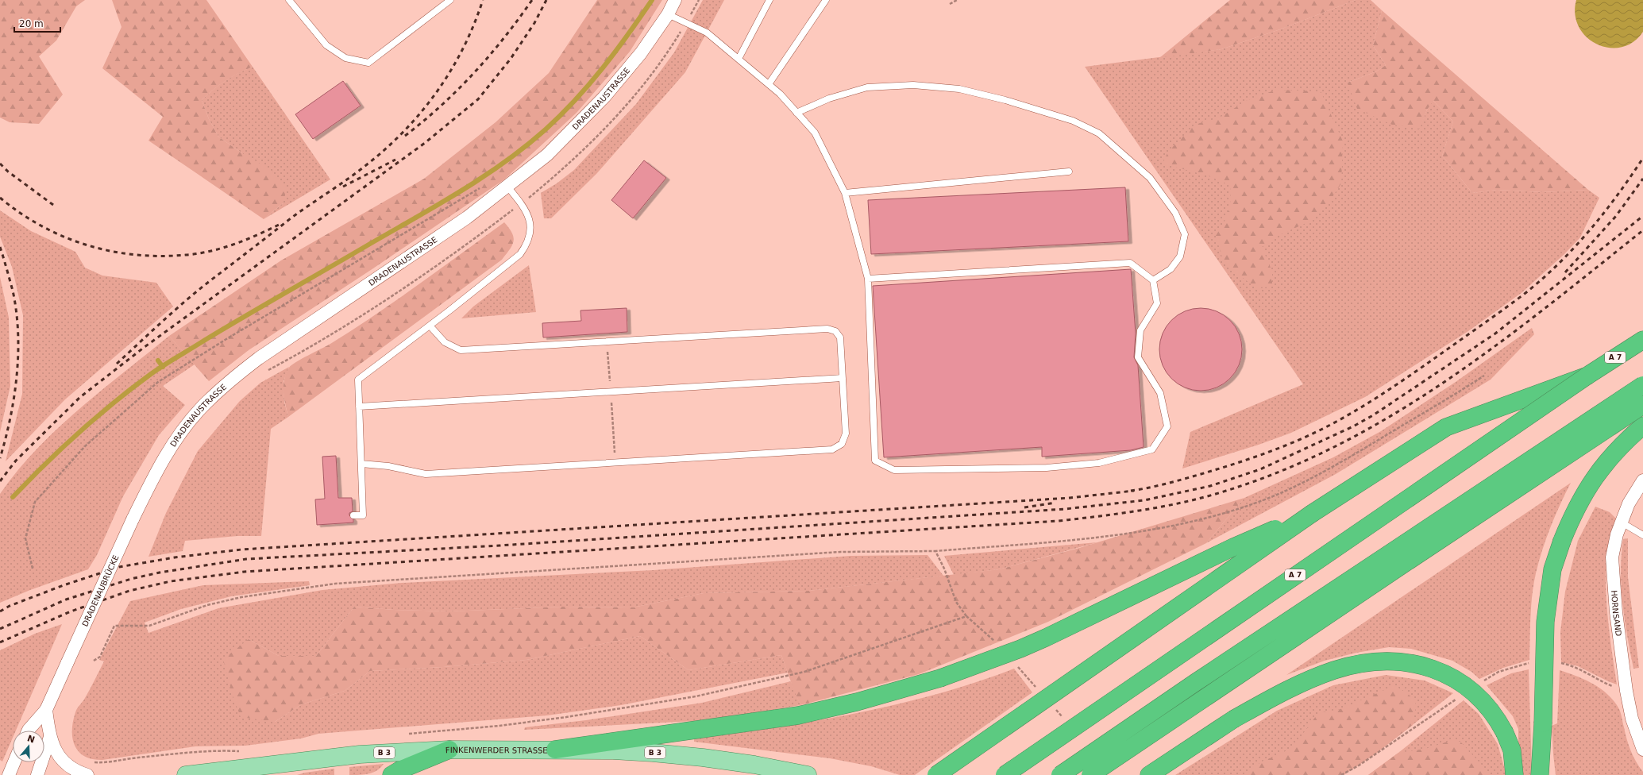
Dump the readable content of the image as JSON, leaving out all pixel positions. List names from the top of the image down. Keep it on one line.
{"streets":{"highway":["A 7"],"main road":["FINKENWERDER STRASSE","B 3"],"street":["DRADENAUSTRASSE","DRADENAUBRÜCKE","HORNSAND"]},"crossings":[["DRADENAUSTRASSE","DRADENAUBRÜCKE"]],"scale_bar":"20 m","north":"top"}
